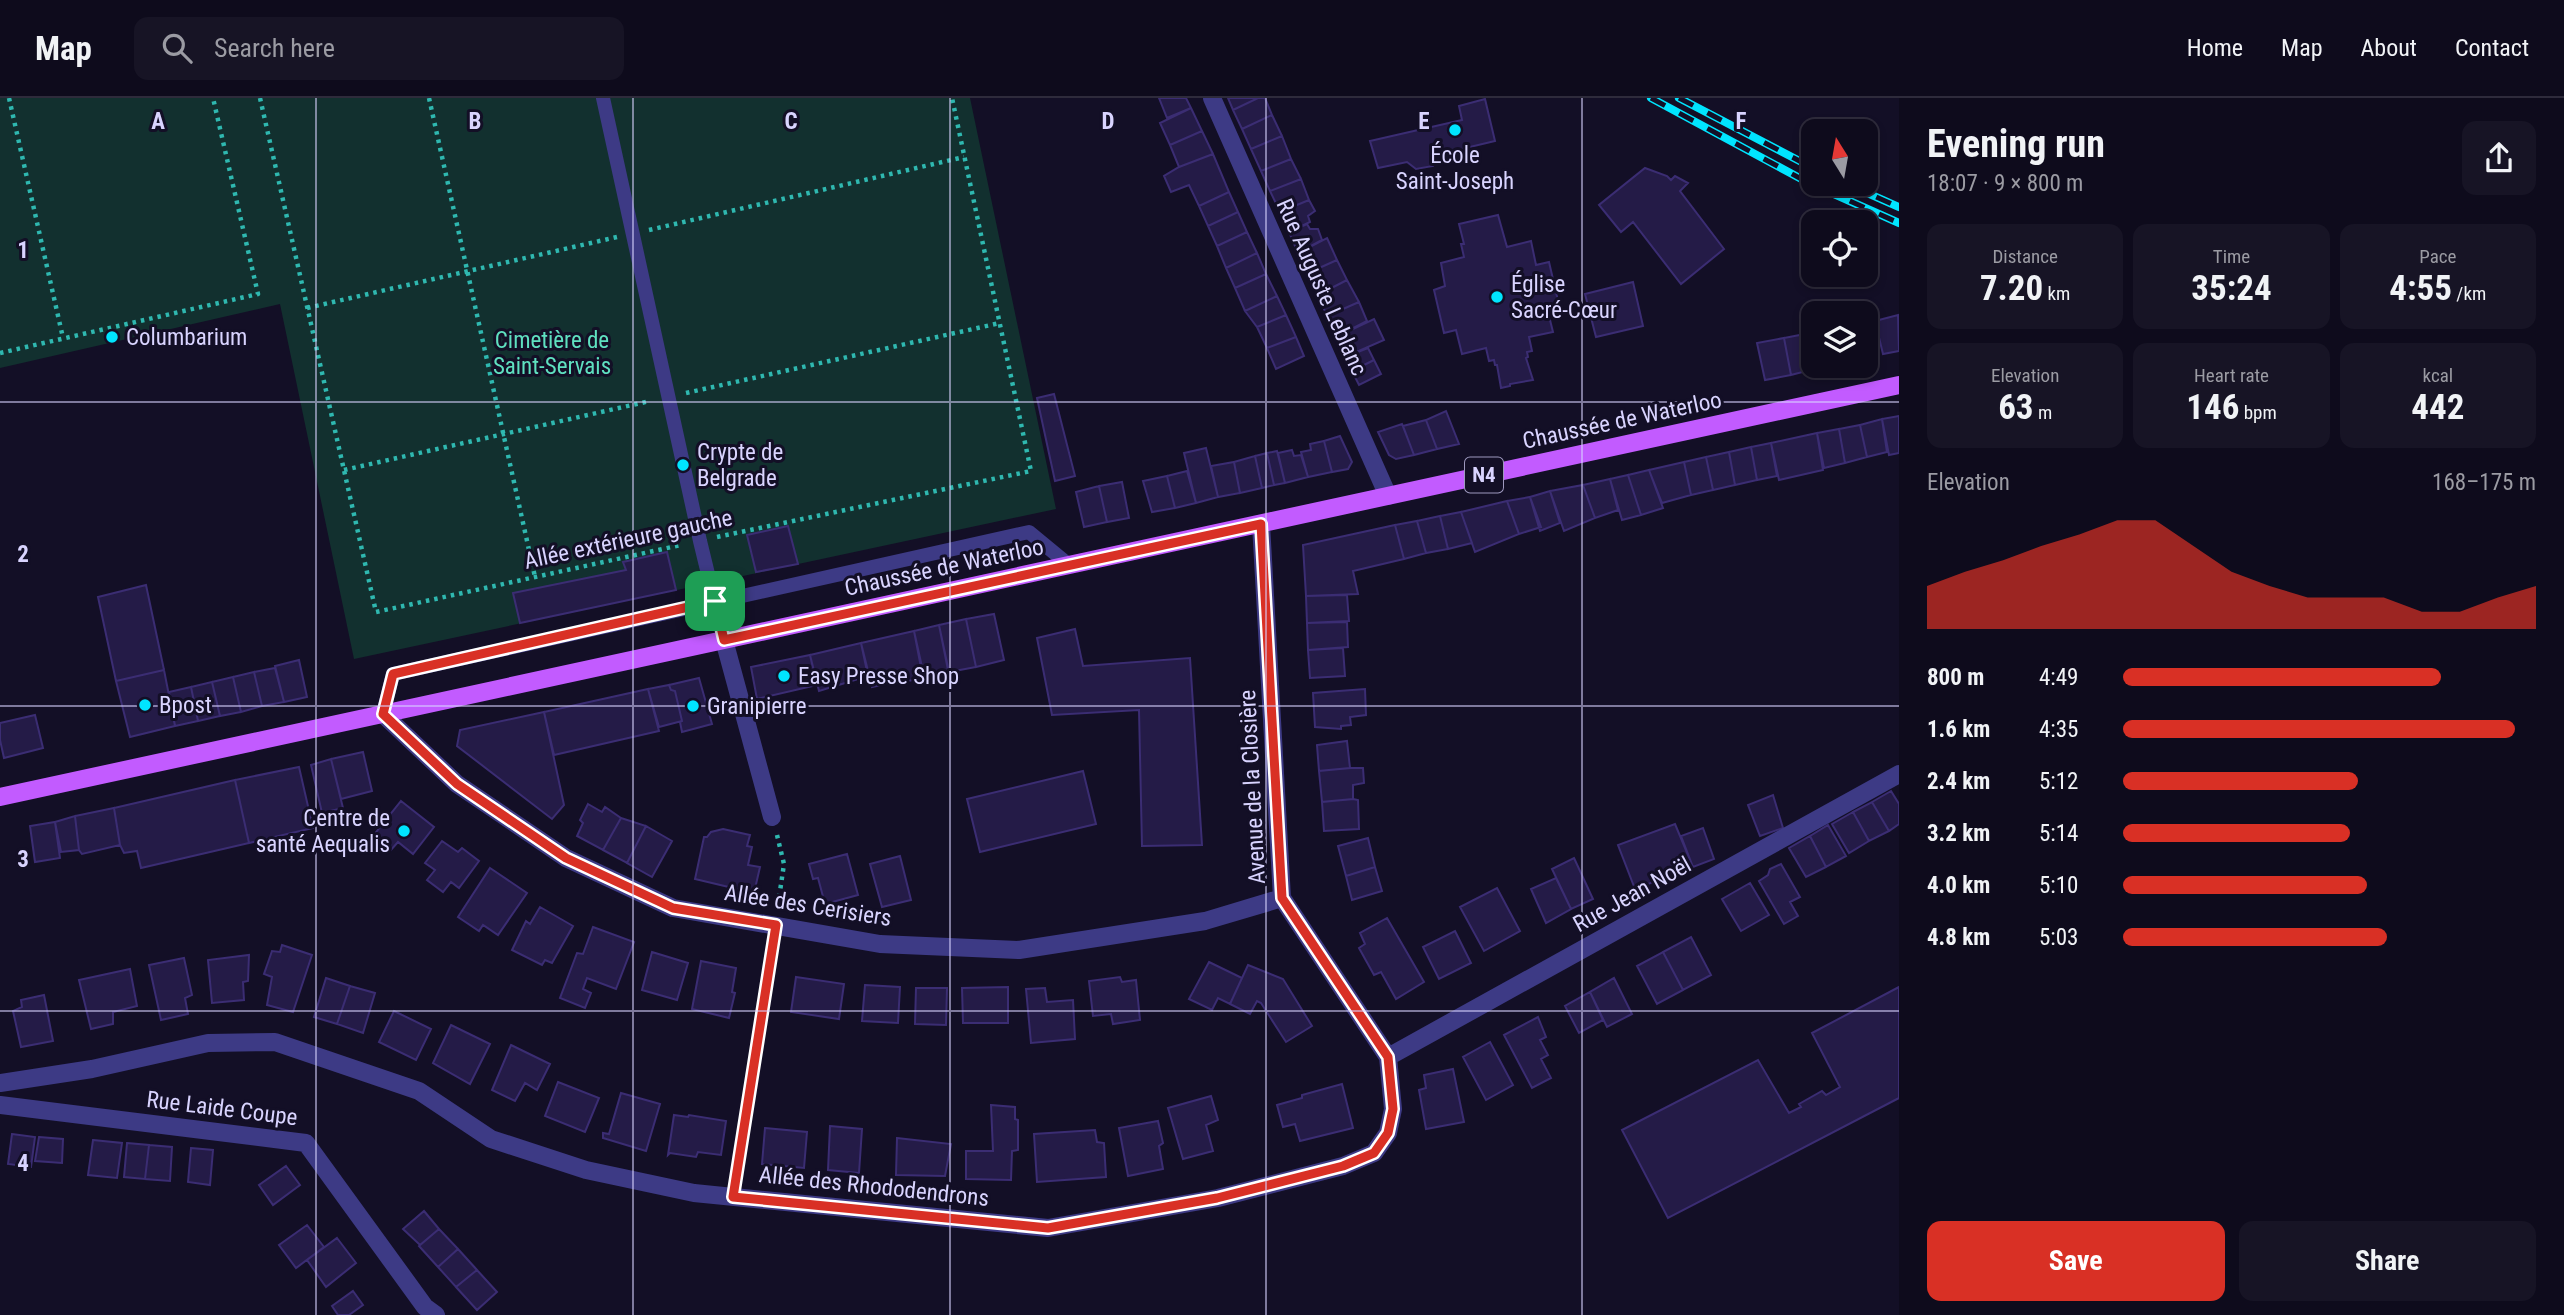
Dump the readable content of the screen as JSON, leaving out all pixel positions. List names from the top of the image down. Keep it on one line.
{"streets":{"main road":["Chaussée de Waterloo","N4"],"street":["Rue Auguste Leblanc","Avenue de la Closière","Rue Jean Noël","Allée des Cerisiers","Rue Laide Coupe","Allée des Rhododendrons"],"path":["Allée extérieure gauche"]},"crossings":[["Rue Auguste Leblanc","Chaussée de Waterloo"],["Chaussée de Waterloo","Avenue de la Closière"],["Chaussée de Waterloo","Allée des Cerisiers"],["Avenue de la Closière","Rue Jean Noël"],["Avenue de la Closière","Allée des Cerisiers"],["Avenue de la Closière","Allée des Rhododendrons"],["Rue Jean Noël","Allée des Rhododendrons"]],"parks":["Cimetière de Saint-Servais"],"places":["École Saint-Joseph","Église Sacré-Cœur","Columbarium","Crypte de Belgrade","Easy Presse Shop","Bpost","Granipierre","Centre de santé Aequalis"],"north":"top","page":{"header":"Map","search":"Search here","nav":["Home","Map","About","Contact"],"heading":["Evening run","18:07 · 9 × 800 m"],"stats":[["Distance","7.20 km"],["Time","35:24"],["Pace","4:55 /km"],["Elevation","63 m"],["Heart rate","146 bpm"],["kcal","442"]],"chart":["Elevation","168–175 m"],"list":[{"name":"800 m","note":"4:49"},{"name":"1.6 km","note":"4:35"},{"name":"2.4 km","note":"5:12"},{"name":"3.2 km","note":"5:14"},{"name":"4.0 km","note":"5:10"},{"name":"4.8 km","note":"5:03"}],"buttons":["Save","Share"]},"grid":{"columns":["A","B","C","D","E","F"],"rows":["1","2","3","4"]}}
